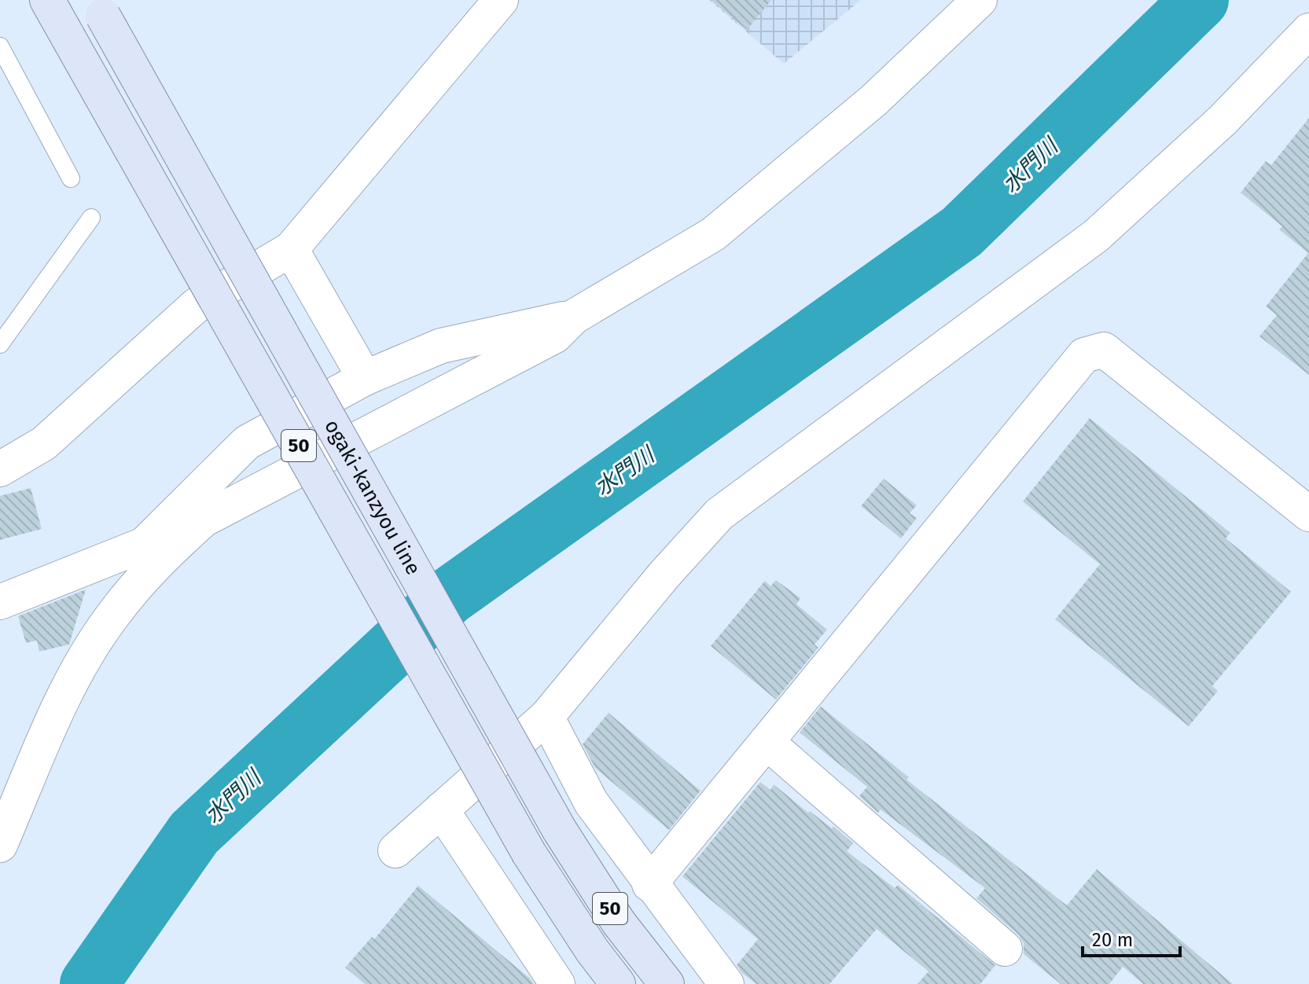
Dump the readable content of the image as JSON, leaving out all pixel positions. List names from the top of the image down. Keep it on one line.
{"streets":{"main road":["50","ogaki-kanzyou line"]},"water":["水門川"],"scale_bar":"20 m"}
